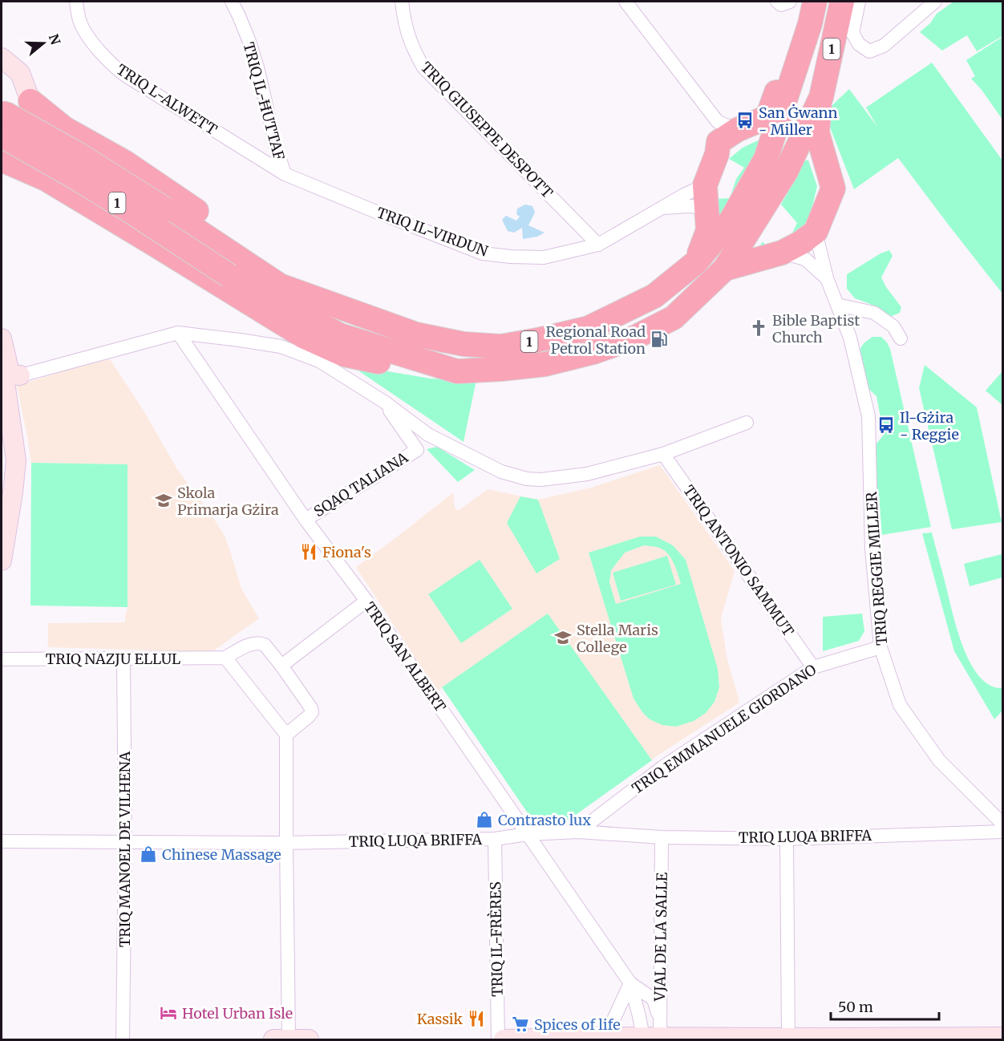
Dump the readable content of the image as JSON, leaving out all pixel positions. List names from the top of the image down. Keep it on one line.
{"streets":{"highway":["1"],"street":["TRIQ L-ALWETT","TRIQ IL-ĦUTTAF","TRIQ GIUSEPPE DESPOTT","TRIQ IL-VIRDUN","SQAQ TALIANA","TRIQ ANTONIO SAMMUT","TRIQ REGGIE MILLER","TRIQ SAN ALBERT","TRIQ NAZJU ELLUL","TRIQ EMMANUELE GIORDANO","TRIQ LUQA BRIFFA","TRIQ MANOEL DE VILHENA","VJAL DE LA SALLE","TRIQ IL-FRÈRES"]},"crossings":[["1","TRIQ REGGIE MILLER"],["TRIQ L-ALWETT","TRIQ IL-ĦUTTAF"],["TRIQ L-ALWETT","TRIQ IL-VIRDUN"],["TRIQ IL-ĦUTTAF","TRIQ IL-VIRDUN"],["TRIQ GIUSEPPE DESPOTT","TRIQ IL-VIRDUN"],["SQAQ TALIANA","TRIQ SAN ALBERT"],["TRIQ ANTONIO SAMMUT","TRIQ EMMANUELE GIORDANO"],["TRIQ REGGIE MILLER","TRIQ EMMANUELE GIORDANO"],["TRIQ SAN ALBERT","TRIQ LUQA BRIFFA"],["TRIQ SAN ALBERT","VJAL DE LA SALLE"],["TRIQ NAZJU ELLUL","TRIQ MANOEL DE VILHENA"],["TRIQ EMMANUELE GIORDANO","TRIQ LUQA BRIFFA"],["TRIQ LUQA BRIFFA","TRIQ MANOEL DE VILHENA"],["TRIQ LUQA BRIFFA","VJAL DE LA SALLE"],["TRIQ LUQA BRIFFA","TRIQ IL-FRÈRES"]],"places":{"bus stop":["San Ġwann - Miller","Il-Gżira - Reggie"],"church":["Bible Baptist Church"],"fuel station":["Regional Road Petrol Station"],"school or university":["Skola Primarja Gżira","Stella Maris College"],"restaurant":["Fiona's","Kassik"],"shop":["Contrasto lux","Chinese Massage"],"hotel":["Hotel Urban Isle"],"supermarket":["Spices of life"]},"scale_bar":"50 m","north":"right"}
